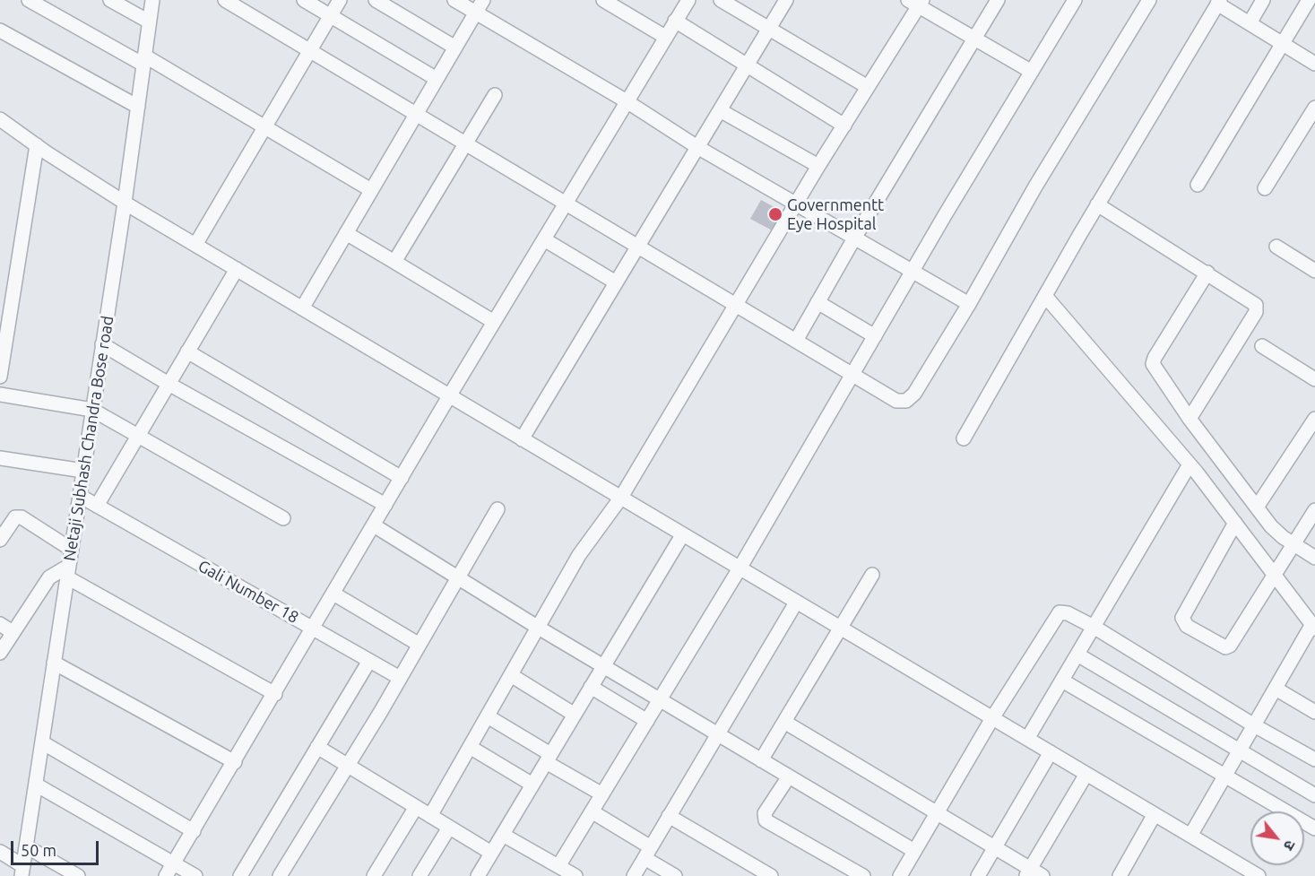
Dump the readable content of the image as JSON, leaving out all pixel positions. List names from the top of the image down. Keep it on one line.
{"streets":{"street":["Netaji Subhash Chandra Bose road","Gali Number 18"]},"crossings":[["Netaji Subhash Chandra Bose road","Gali Number 18"]],"places":["Governmentt Eye Hospital"],"scale_bar":"50 m","north":"bottom right"}
